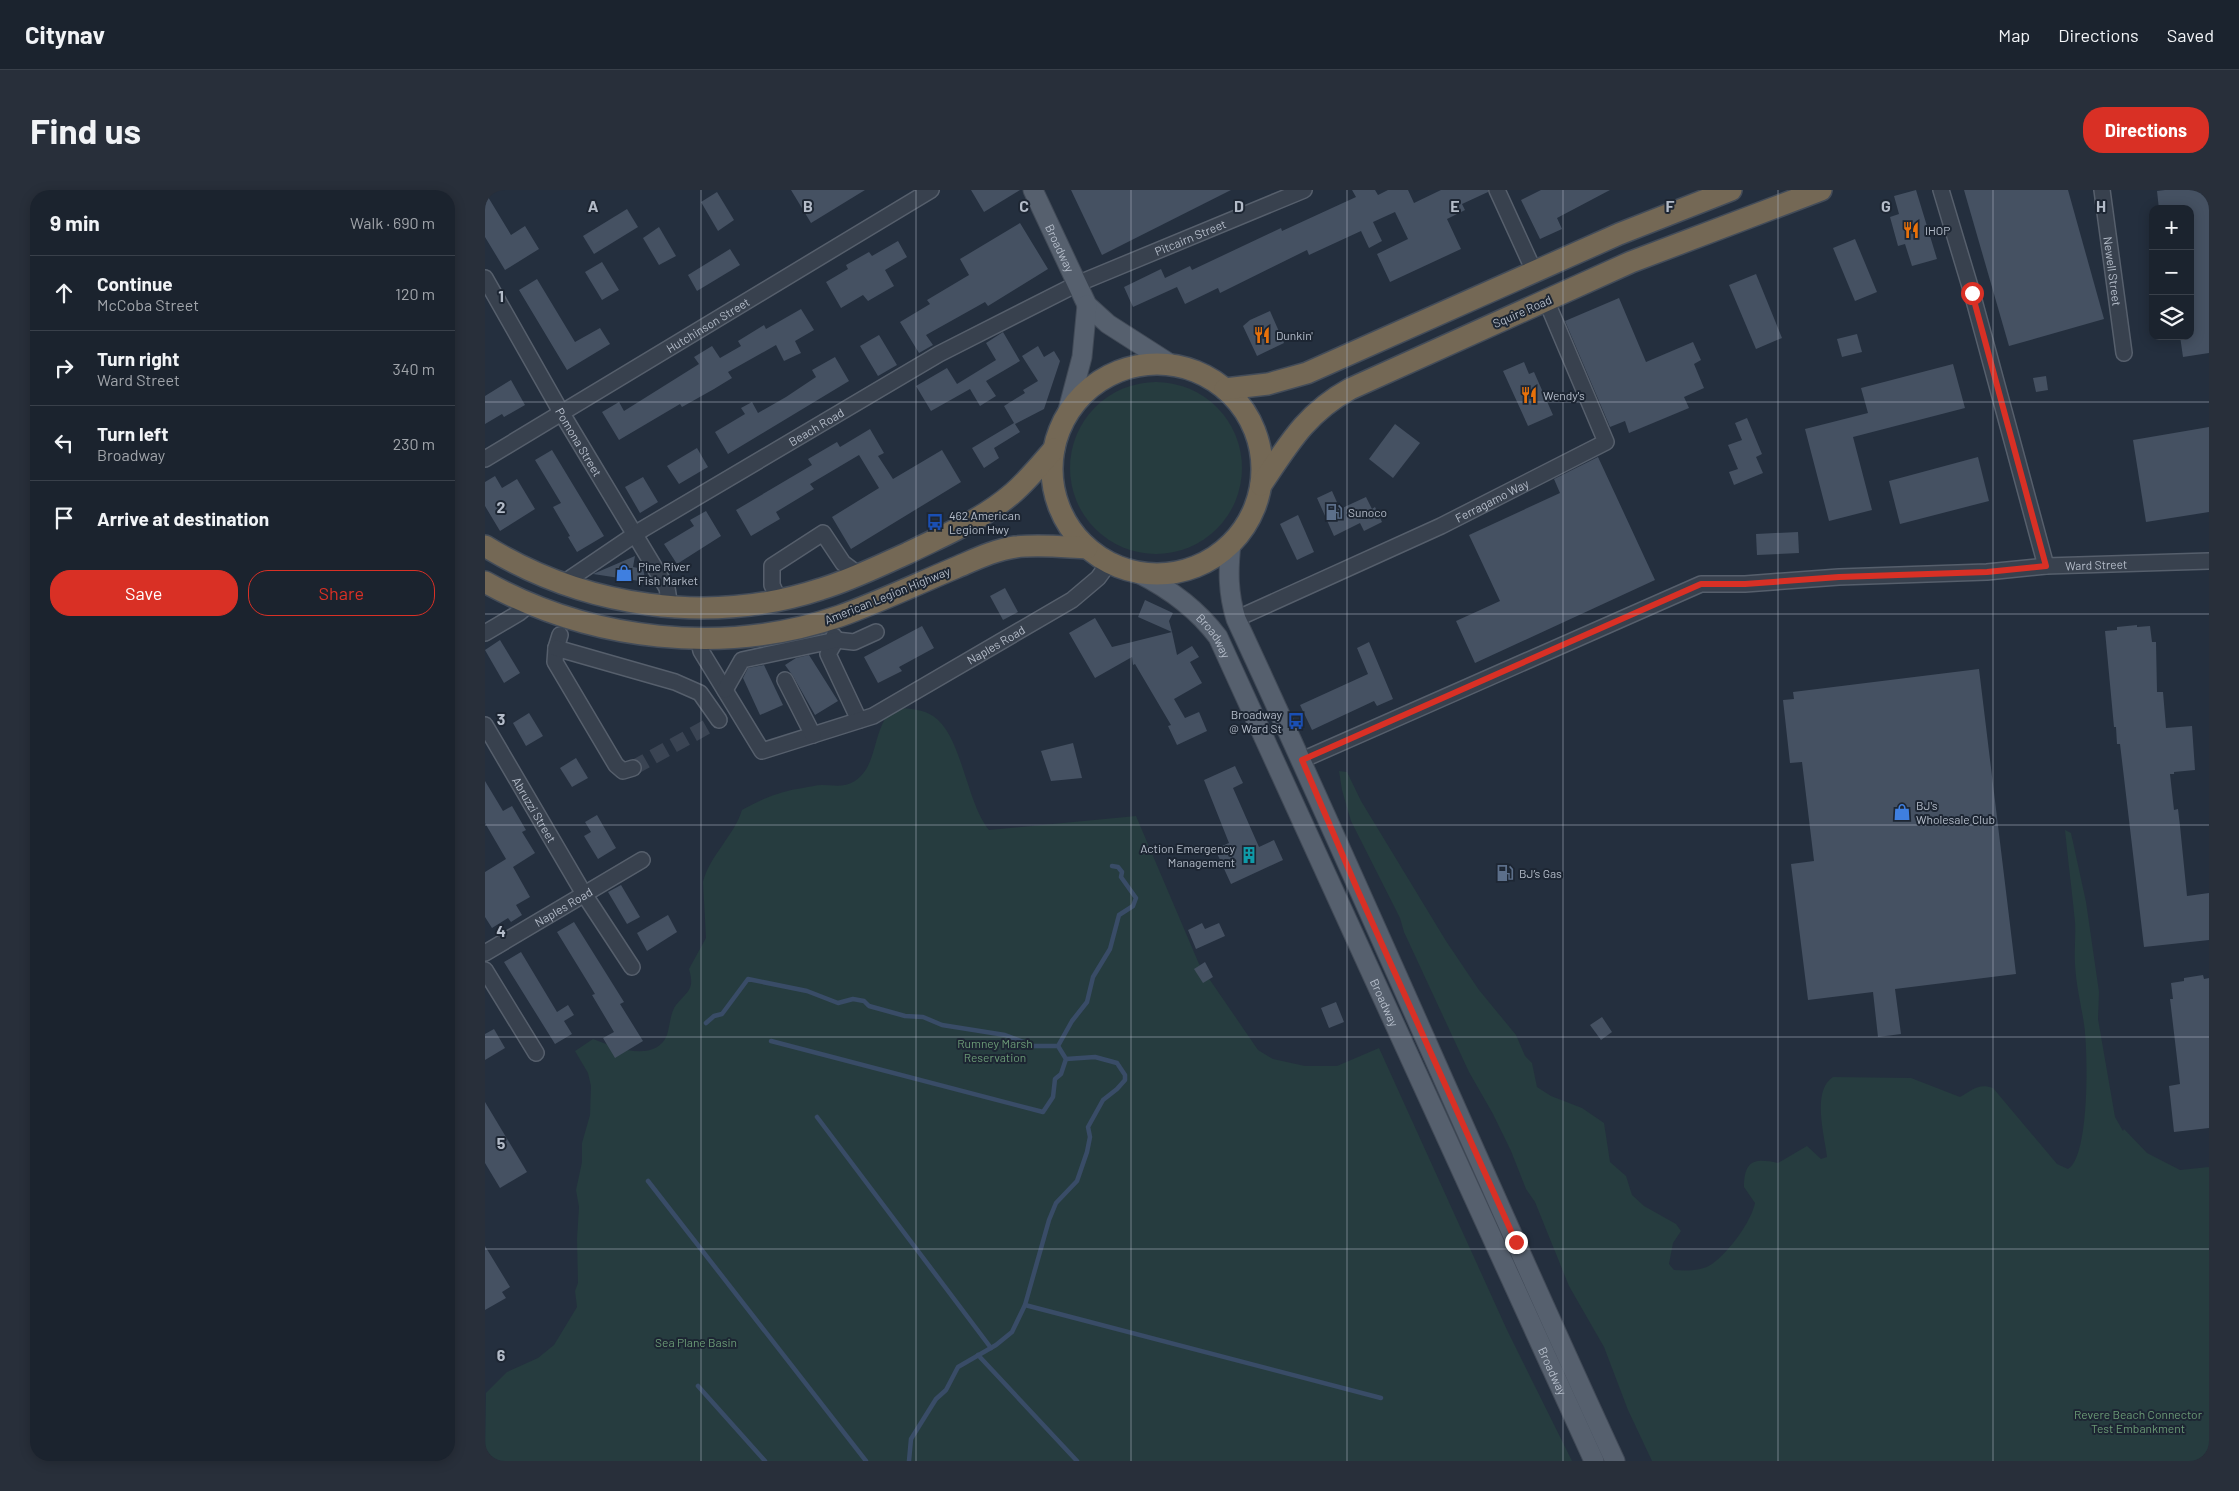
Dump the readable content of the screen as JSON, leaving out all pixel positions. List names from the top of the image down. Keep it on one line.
{"streets":{"highway":["Squire Road","American Legion Highway"],"main road":["Broadway"],"street":["Pitcairn Street","Newell Street","Hutchinson Street","Beach Road","Pomona Street","Ferragamo Way","Ward Street","Naples Road","Abruzzi Street"]},"crossings":[["Pitcairn Street","Broadway"],["Pitcairn Street","Beach Road"],["Broadway","Beach Road"],["Broadway","Ferragamo Way"],["Broadway","Ward Street"],["Squire Road","Ferragamo Way"],["Hutchinson Street","Pomona Street"],["Beach Road","Pomona Street"],["Naples Road","Abruzzi Street"]],"parks":["Rumney Marsh Reservation","Sea Plane Basin","Revere Beach Connector Test Embankment"],"places":{"restaurant":["IHOP","Dunkin'","Wendy's"],"fuel station":["Sunoco","BJ’s Gas"],"bus stop":["462 American Legion Hwy","Broadway @ Ward St"],"shop":["Pine River Fish Market","BJ's Wholesale Club"],"building":["Action Emergency Management"]},"page":{"header":"Citynav","nav":["Map","Directions","Saved"],"buttons":["Directions",["Save","Share"]],"title":"Find us","heading":["9 min","Walk · 690 m"],"map_buttons":["+","−"],"list":[["Continue","McCoba Street","120 m"],["Turn right","Ward Street","340 m"],["Turn left","Broadway","230 m"],"Arrive at destination"]},"grid":{"columns":["A","B","C","D","E","F","G","H"],"rows":["1","2","3","4","5","6"]}}
